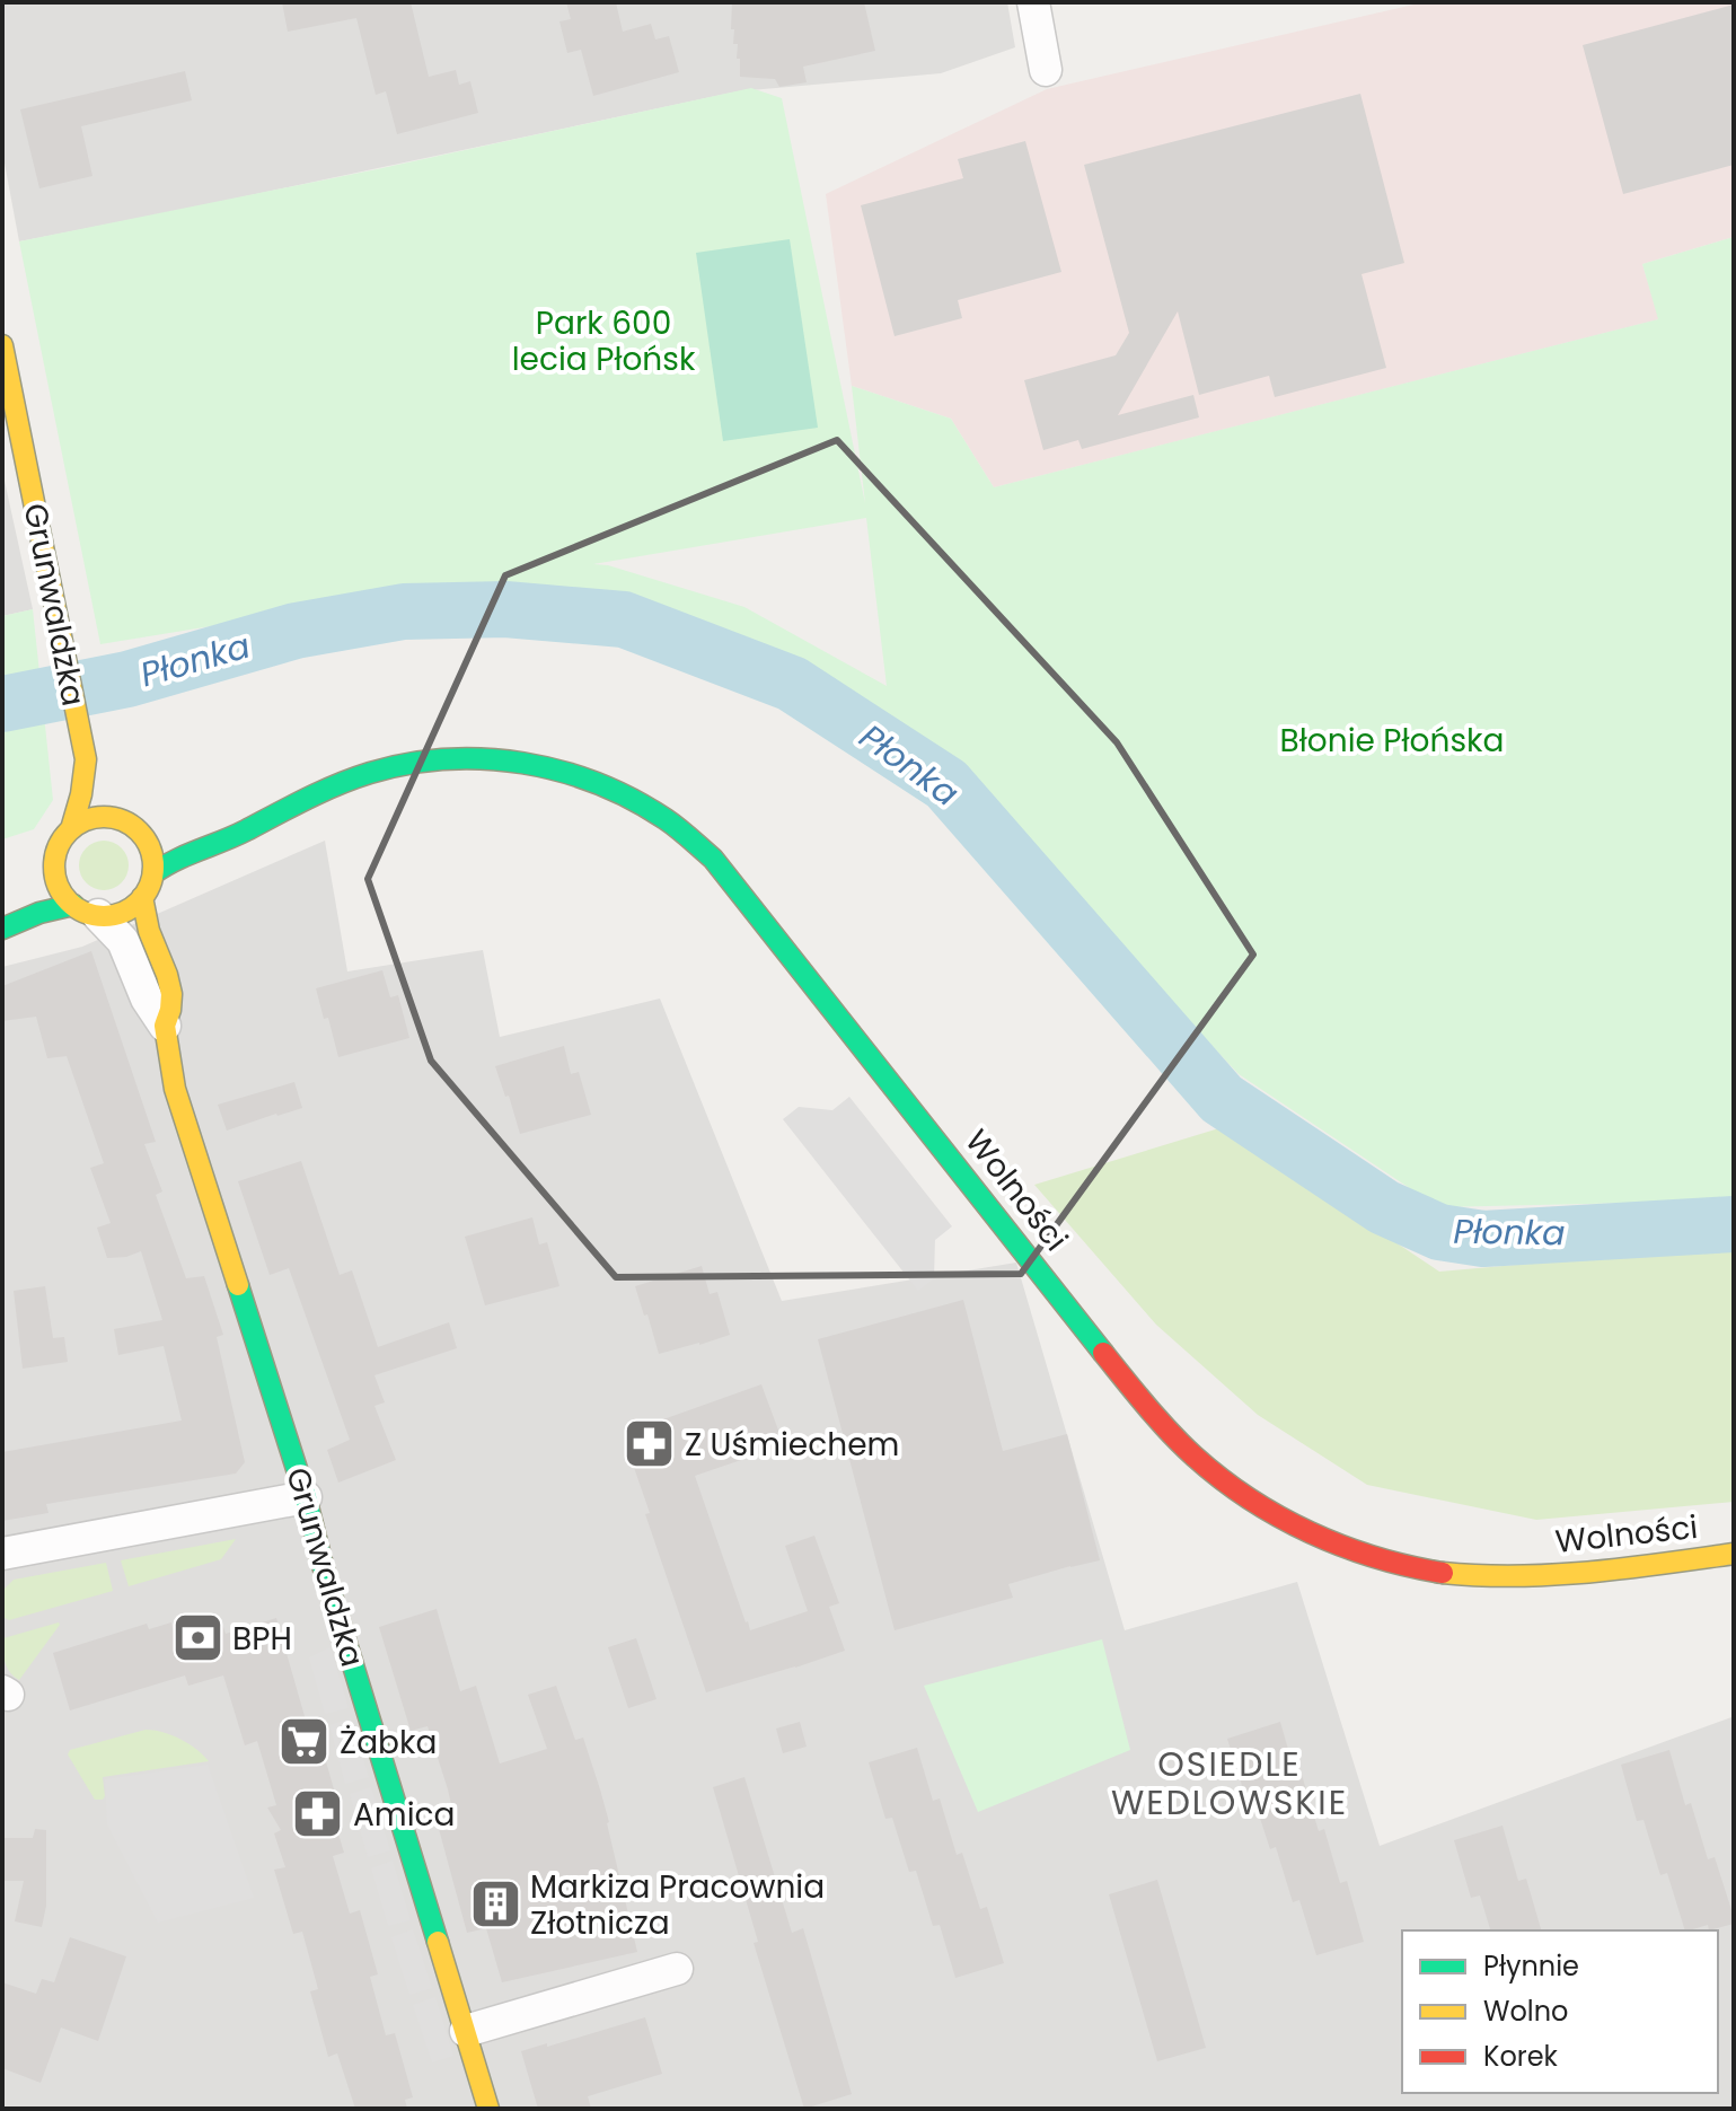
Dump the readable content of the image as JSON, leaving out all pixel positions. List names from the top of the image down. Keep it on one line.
{"streets":{"street":["Grunwaldzka","Wolności"]},"crossings":[["Grunwaldzka","Wolności"]],"districts":["OSIEDLE WEDLOWSKIE"],"water":["Płonka"],"parks":["Park 600 lecia Płońsk","Błonie Płońska"],"places":{"pharmacy":["Z Uśmiechem","Amica"],"bank":["BPH"],"supermarket":["Żabka"],"building":["Markiza Pracownia Złotnicza"]},"legend":["Płynnie","Wolno","Korek"]}
